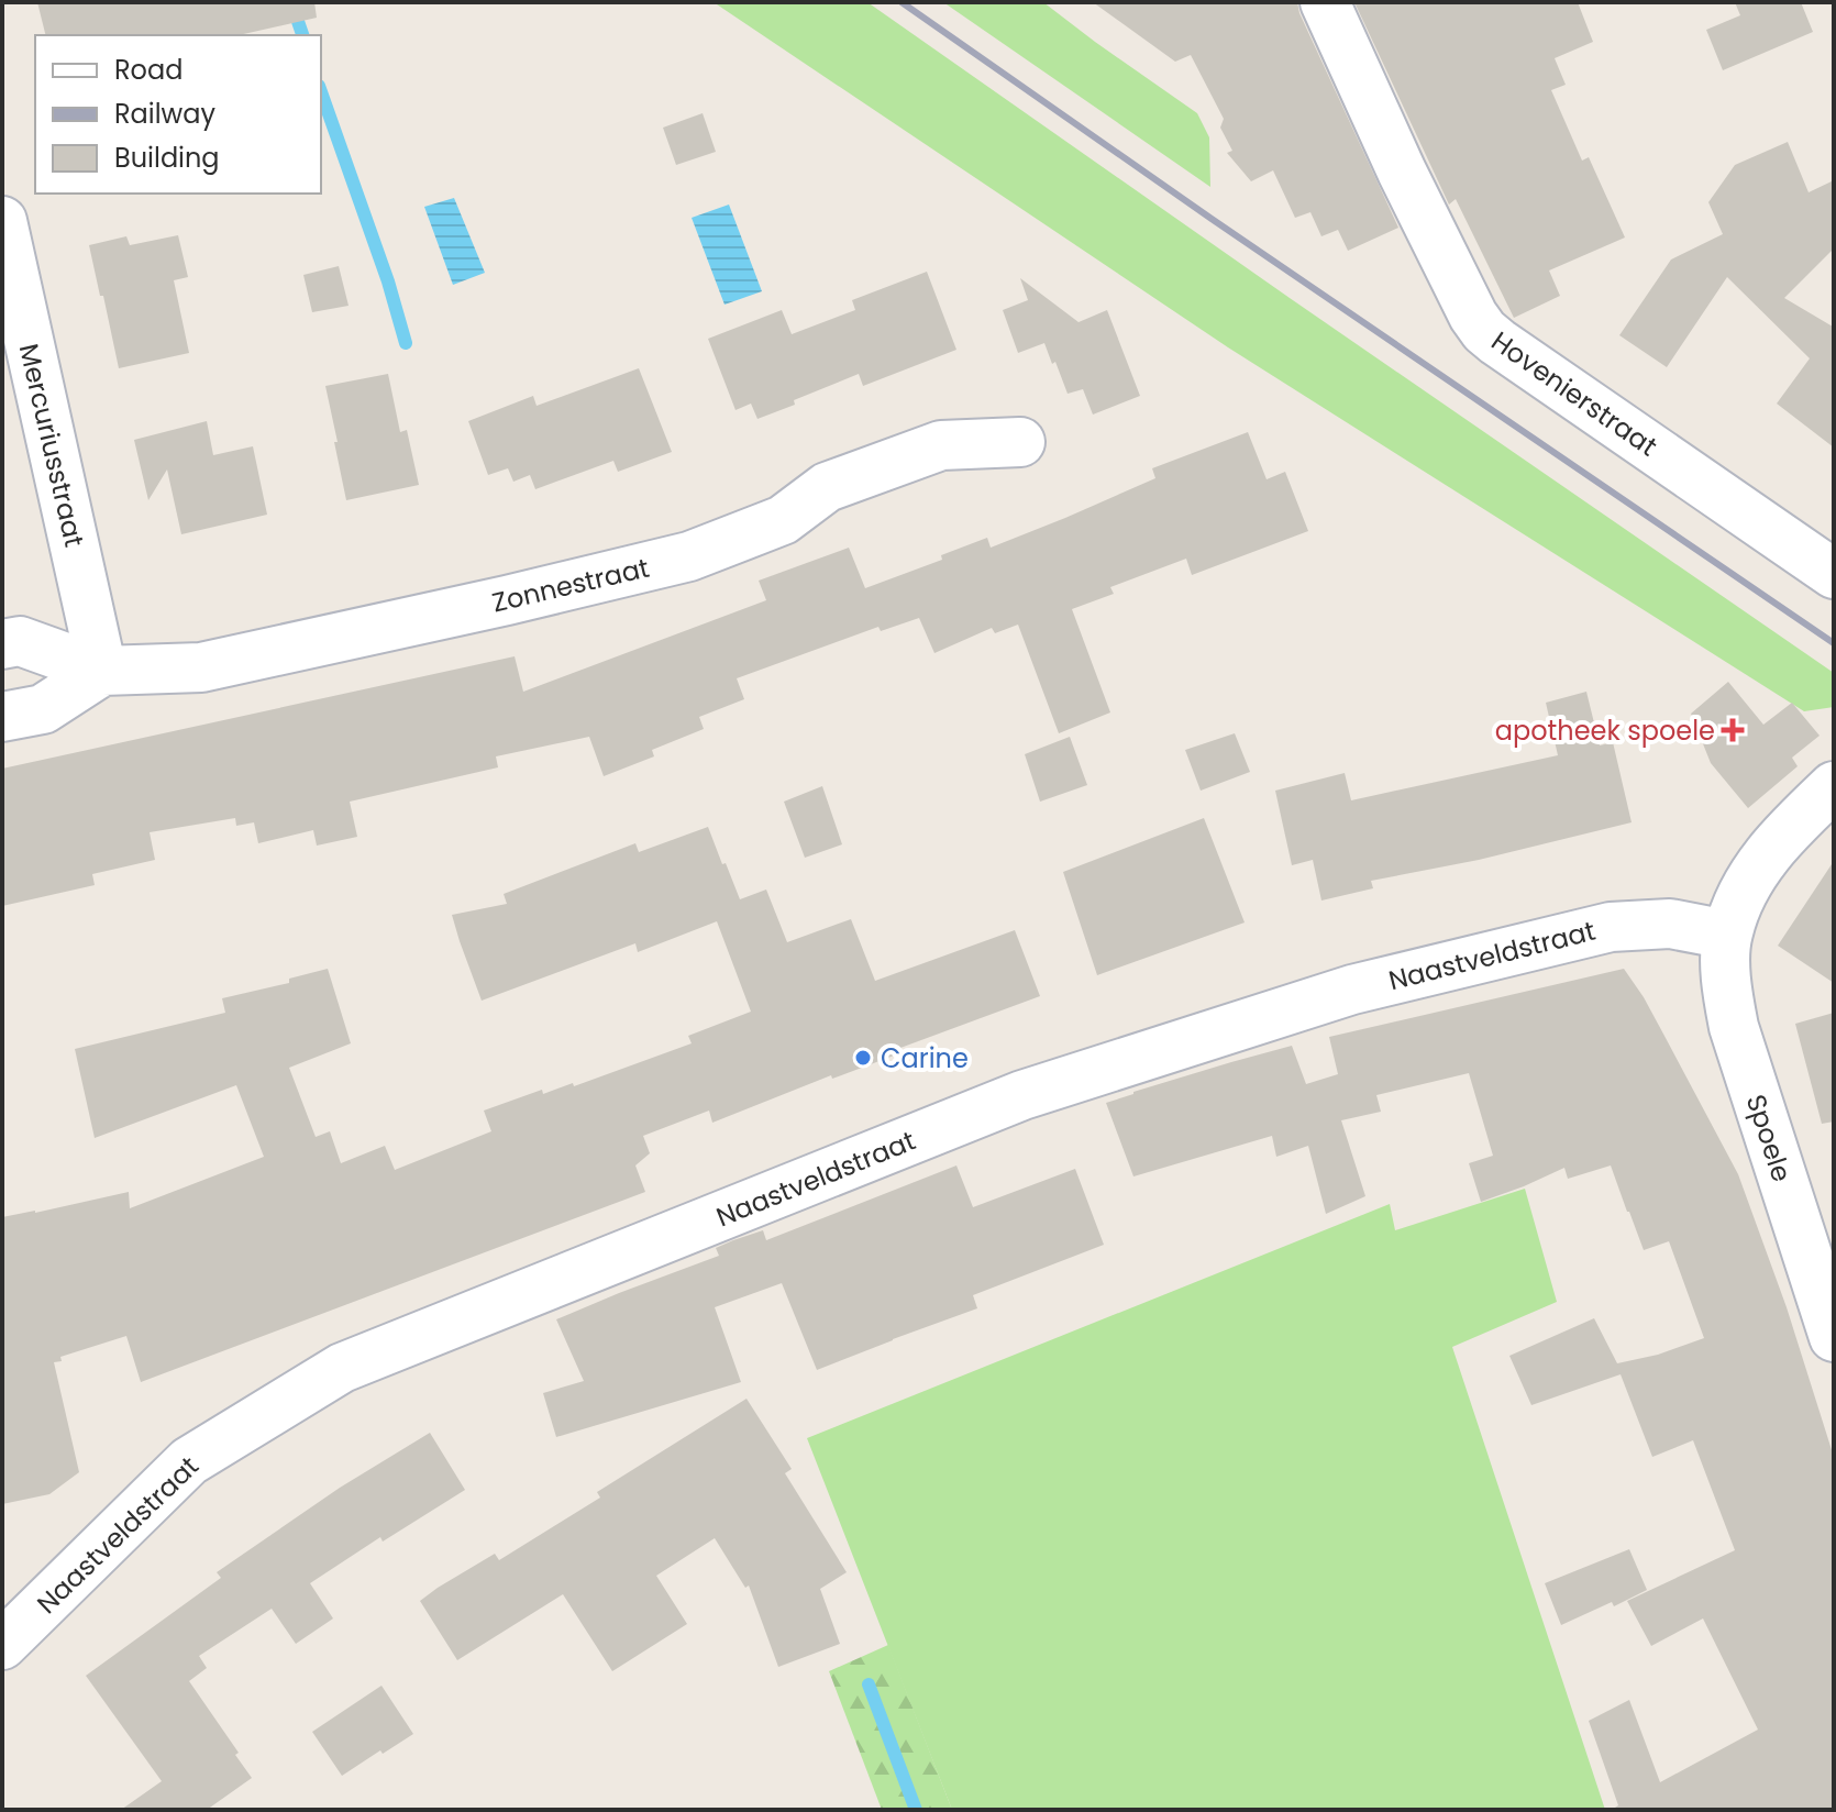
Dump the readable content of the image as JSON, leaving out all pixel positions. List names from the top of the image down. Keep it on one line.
{"streets":{"street":["Hovenierstraat","Mercuriusstraat","Zonnestraat","Naastveldstraat","Spoele"]},"crossings":[["Mercuriusstraat","Zonnestraat"],["Naastveldstraat","Spoele"]],"places":{"health":["apotheek spoele"],"other":["Carine"]},"legend":["Road","Railway","Building"]}
